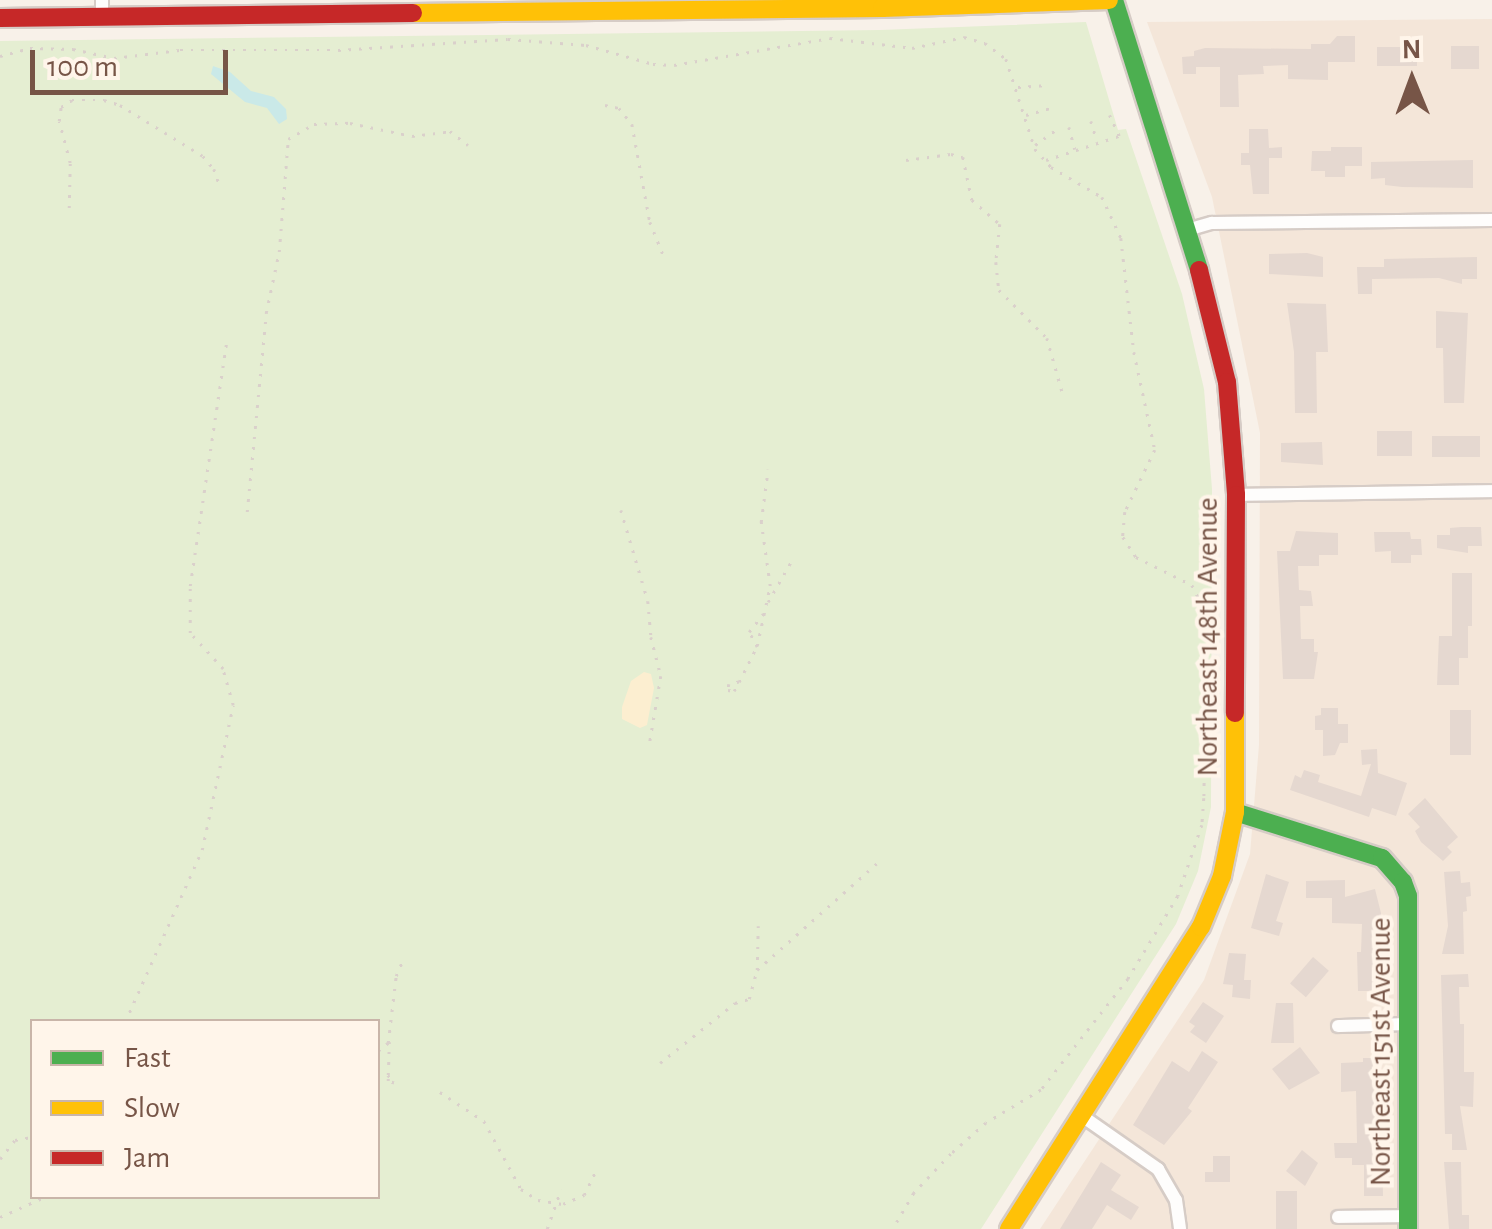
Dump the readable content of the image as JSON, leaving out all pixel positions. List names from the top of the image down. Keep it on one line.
{"streets":{"main road":["Northeast 148th Avenue","Northeast 151st Avenue"]},"crossings":[["Northeast 148th Avenue","Northeast 151st Avenue"]],"legend":["Fast","Slow","Jam"],"scale_bar":"100 m","north":"top"}
